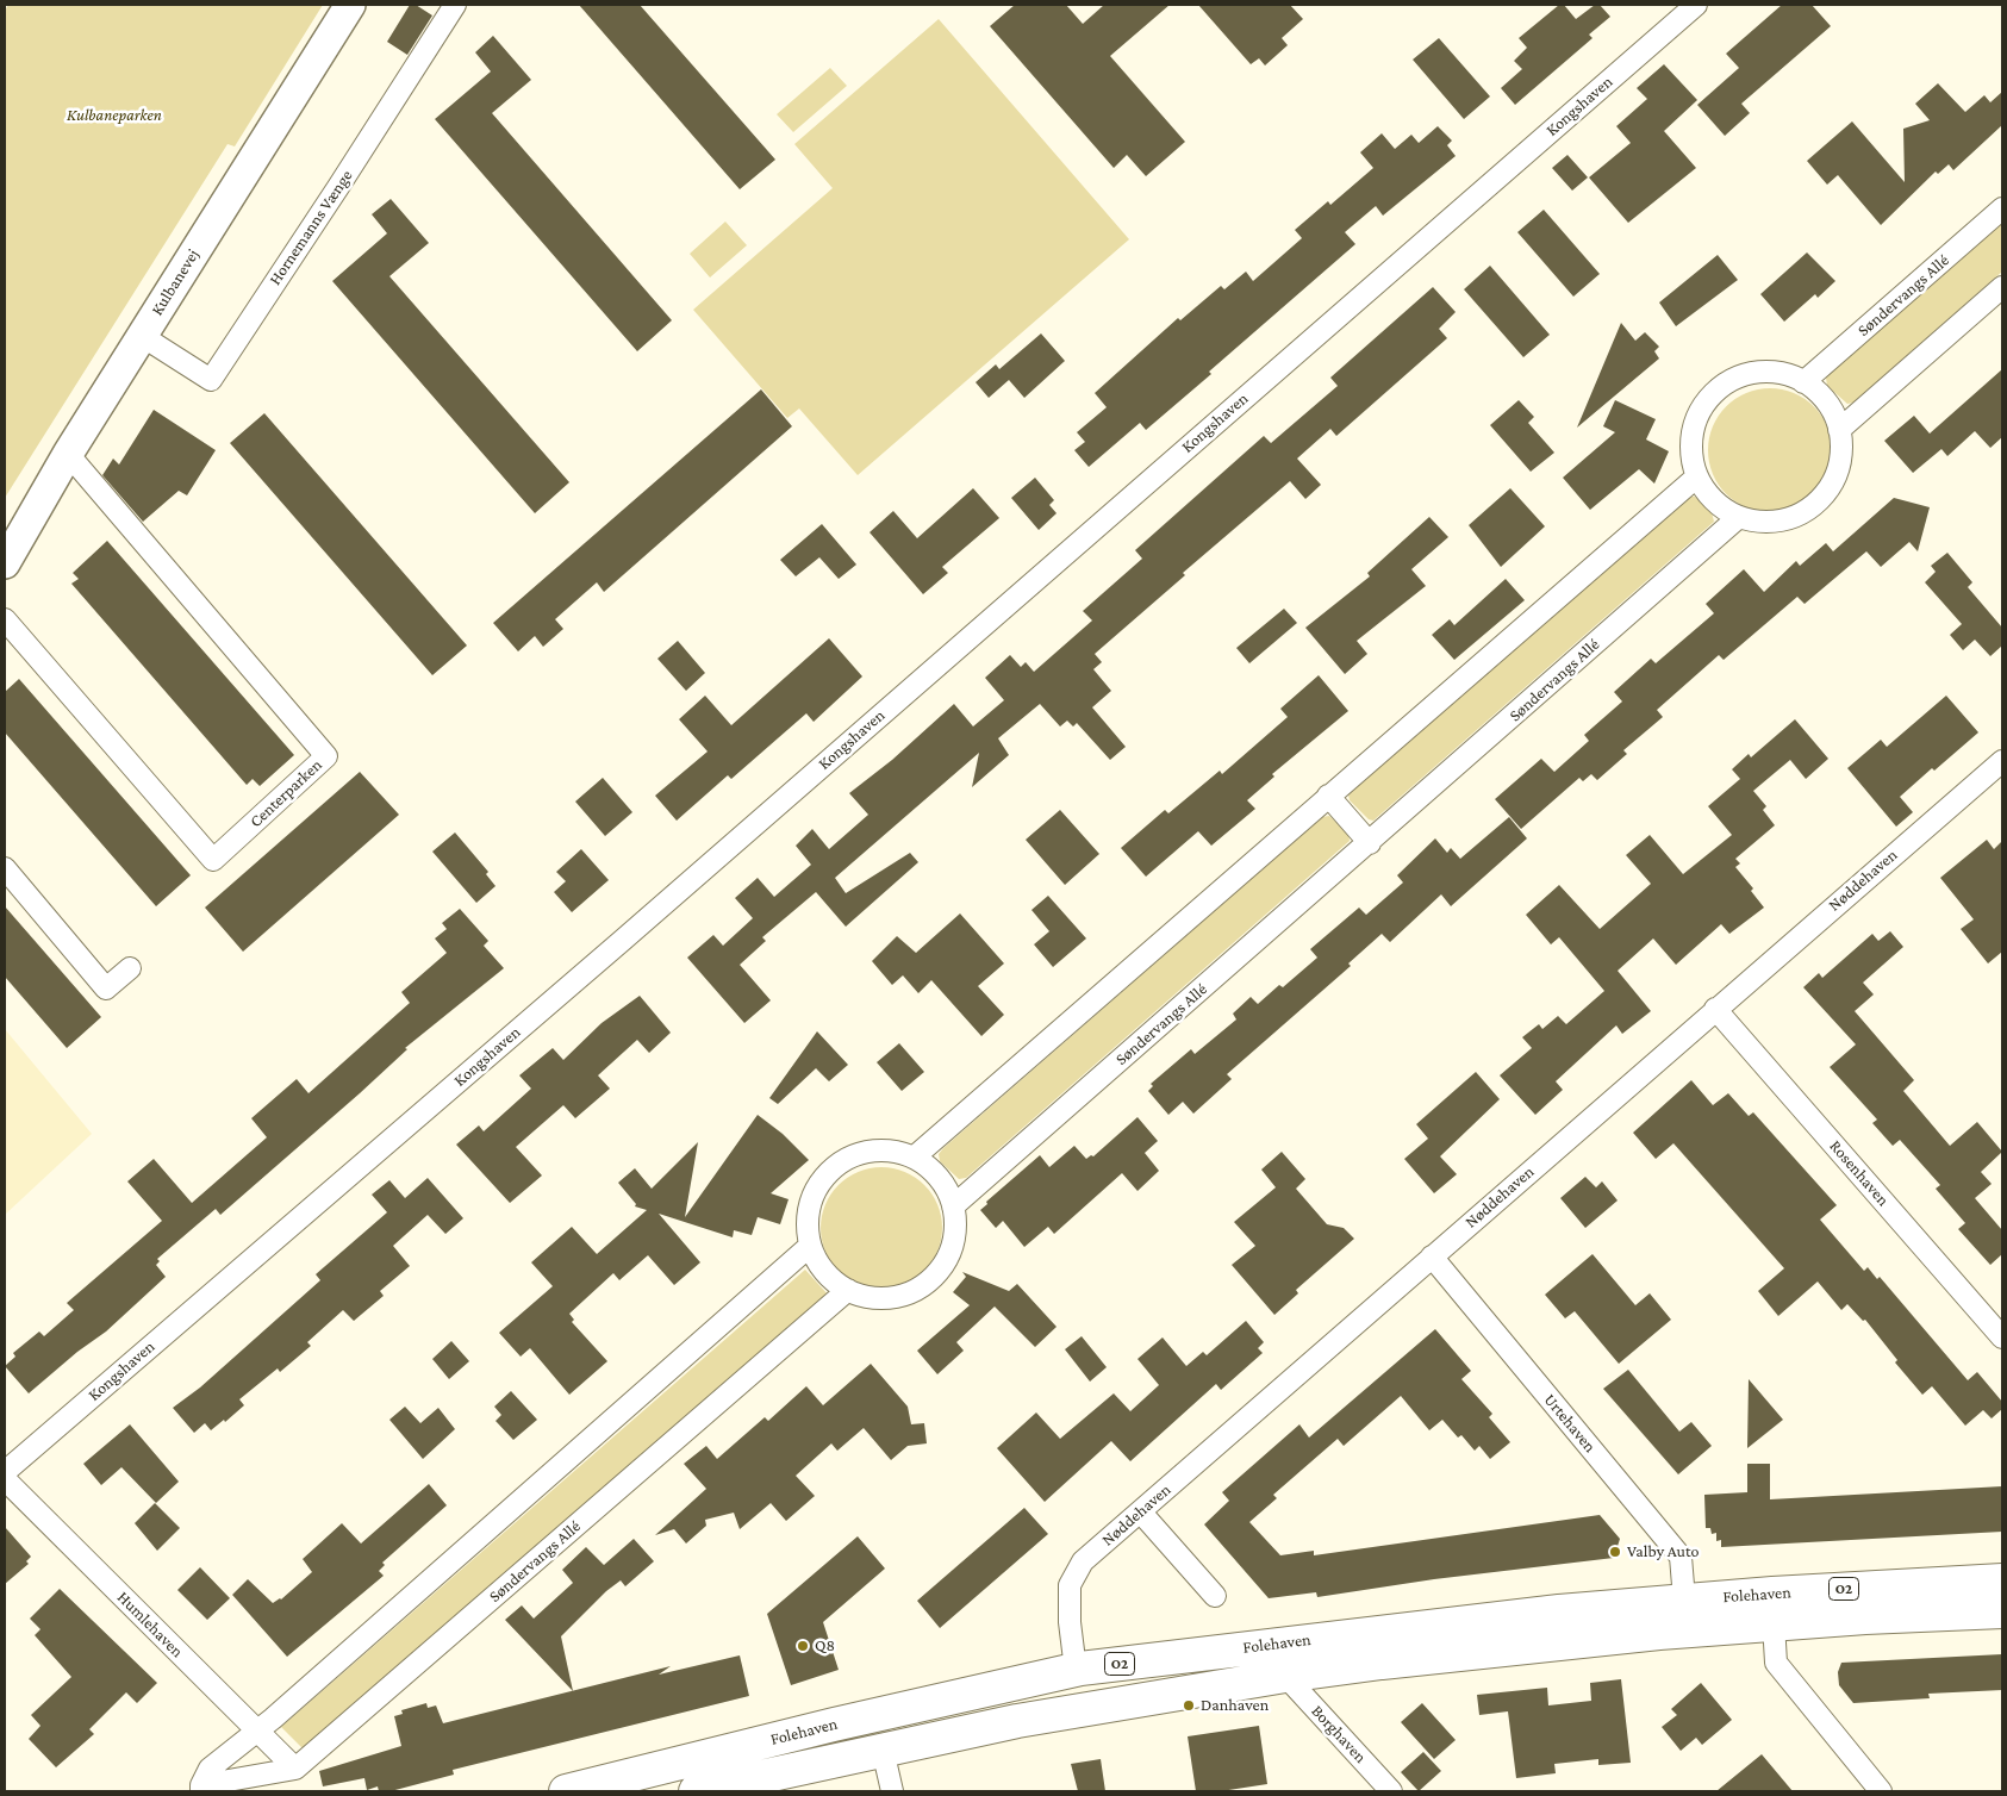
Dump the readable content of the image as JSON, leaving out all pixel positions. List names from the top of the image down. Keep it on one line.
{"streets":{"main road":["O2","Folehaven"],"street":["Kongshaven","Hornemanns Vænge","Kulbanevej","Søndervangs Allé","Centerparken","Nøddehaven","Rosenhaven","Urtehaven","Humlehaven","Borghaven"]},"crossings":[["Hornemanns Vænge","Kulbanevej"],["Kulbanevej","Centerparken"],["Søndervangs Allé","Humlehaven"],["Nøddehaven","Rosenhaven"],["Nøddehaven","Urtehaven"],["Nøddehaven","Folehaven"],["Urtehaven","Folehaven"],["Folehaven","Borghaven"]],"parks":["Kulbaneparken"],"places":["Valby Auto","Q8","Danhaven"]}
